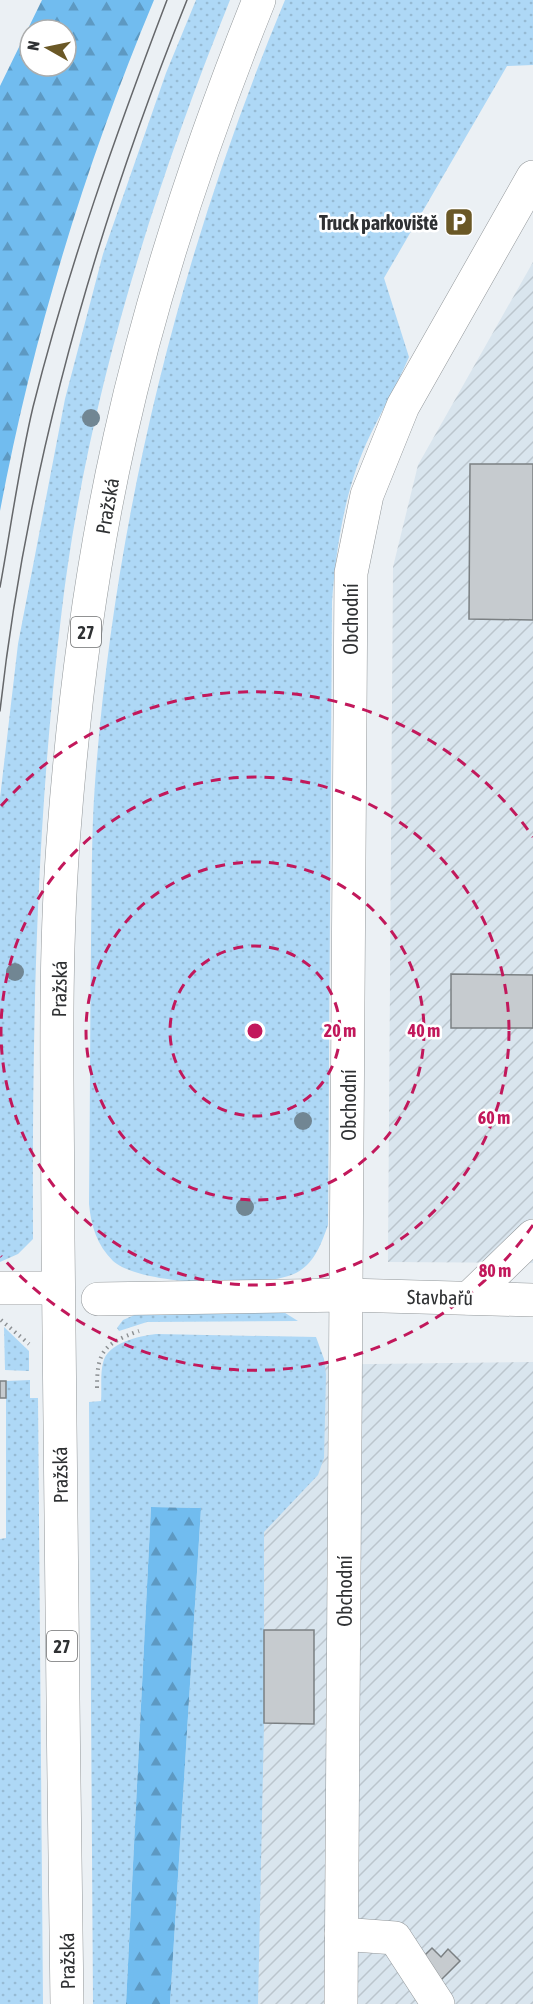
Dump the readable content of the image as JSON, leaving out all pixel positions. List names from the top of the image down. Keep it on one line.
{"streets":{"street":["Pražská","Obchodní","27","Stavbařů"]},"crossings":[["Obchodní","Stavbařů"]],"places":{"parking":["Truck parkoviště"]},"north":"left","rings":["20 m","40 m","60 m","80 m"]}
